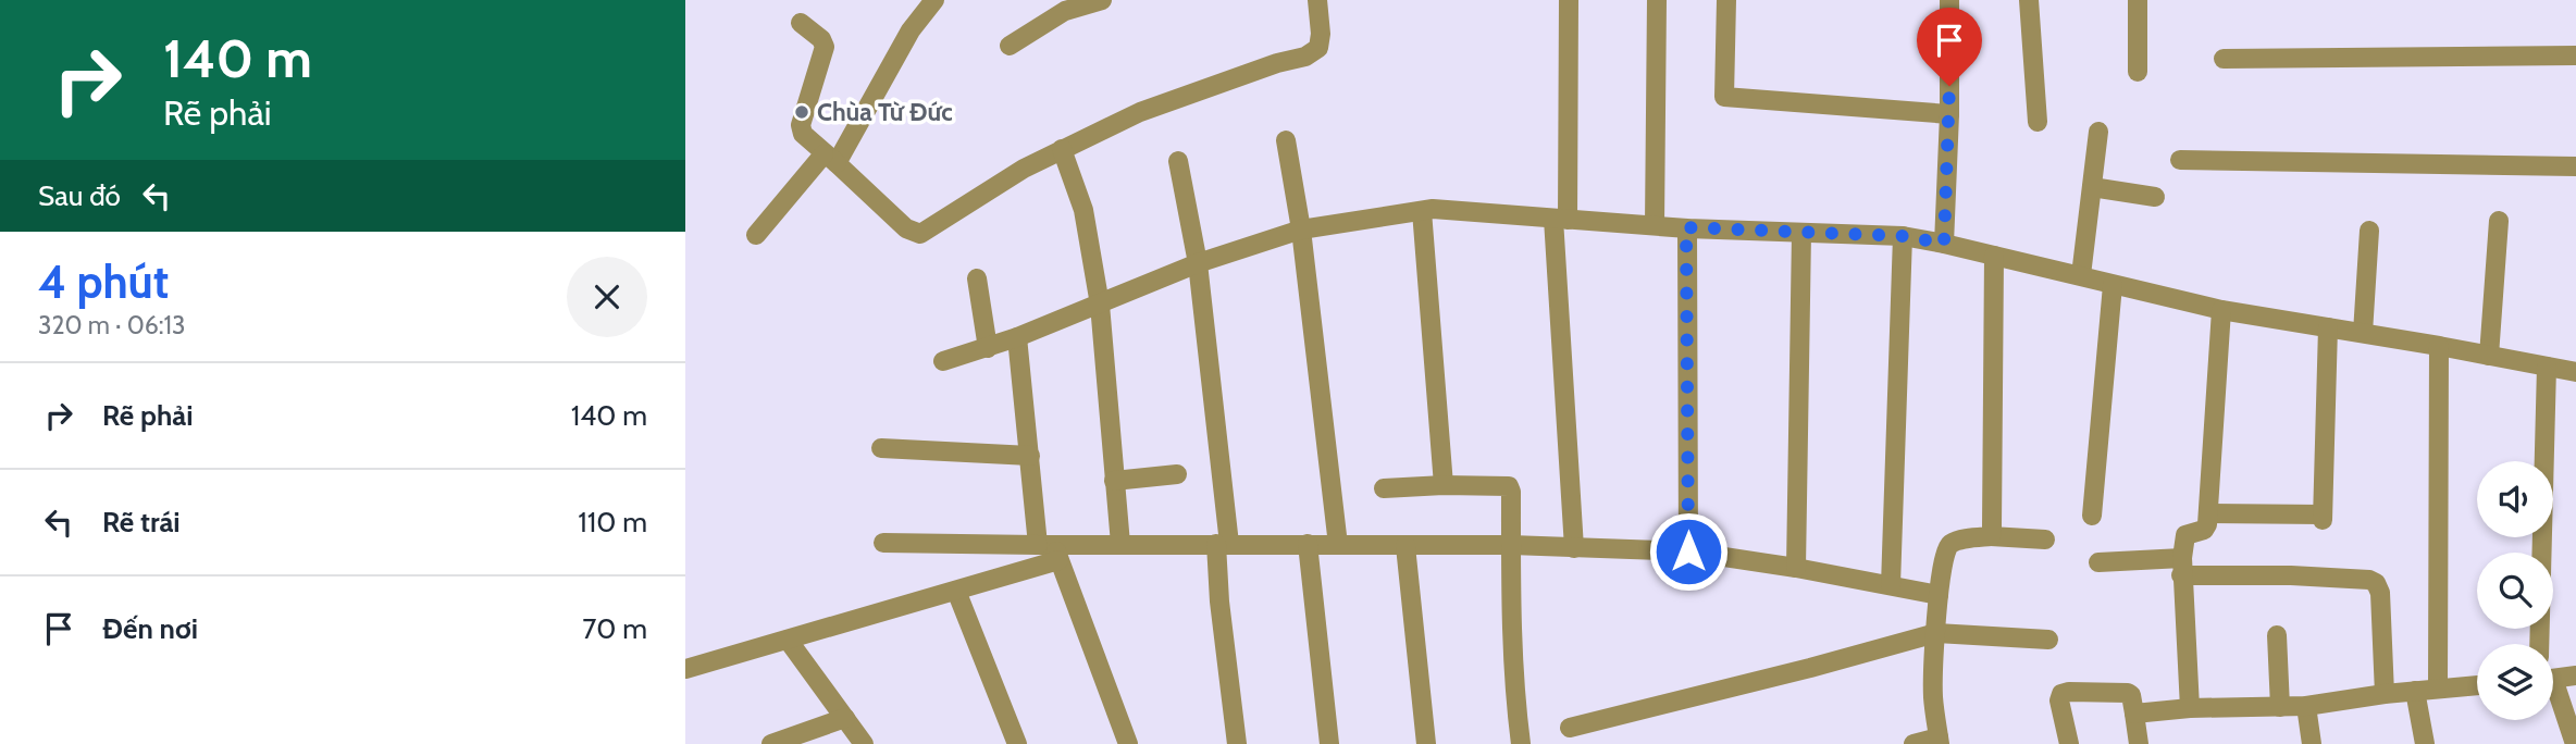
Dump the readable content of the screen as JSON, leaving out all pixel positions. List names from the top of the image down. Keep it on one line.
{"places":["Chùa Từ Đức"],"page":{"turn":["140 m","Rẽ phải"],"then":"Sau đó","heading":["4 phút","320 m · 06:13"],"list":[{"name":"Rẽ phải","value":"140 m"},{"name":"Rẽ trái","value":"110 m"},{"name":"Đến nơi","value":"70 m"}]}}
